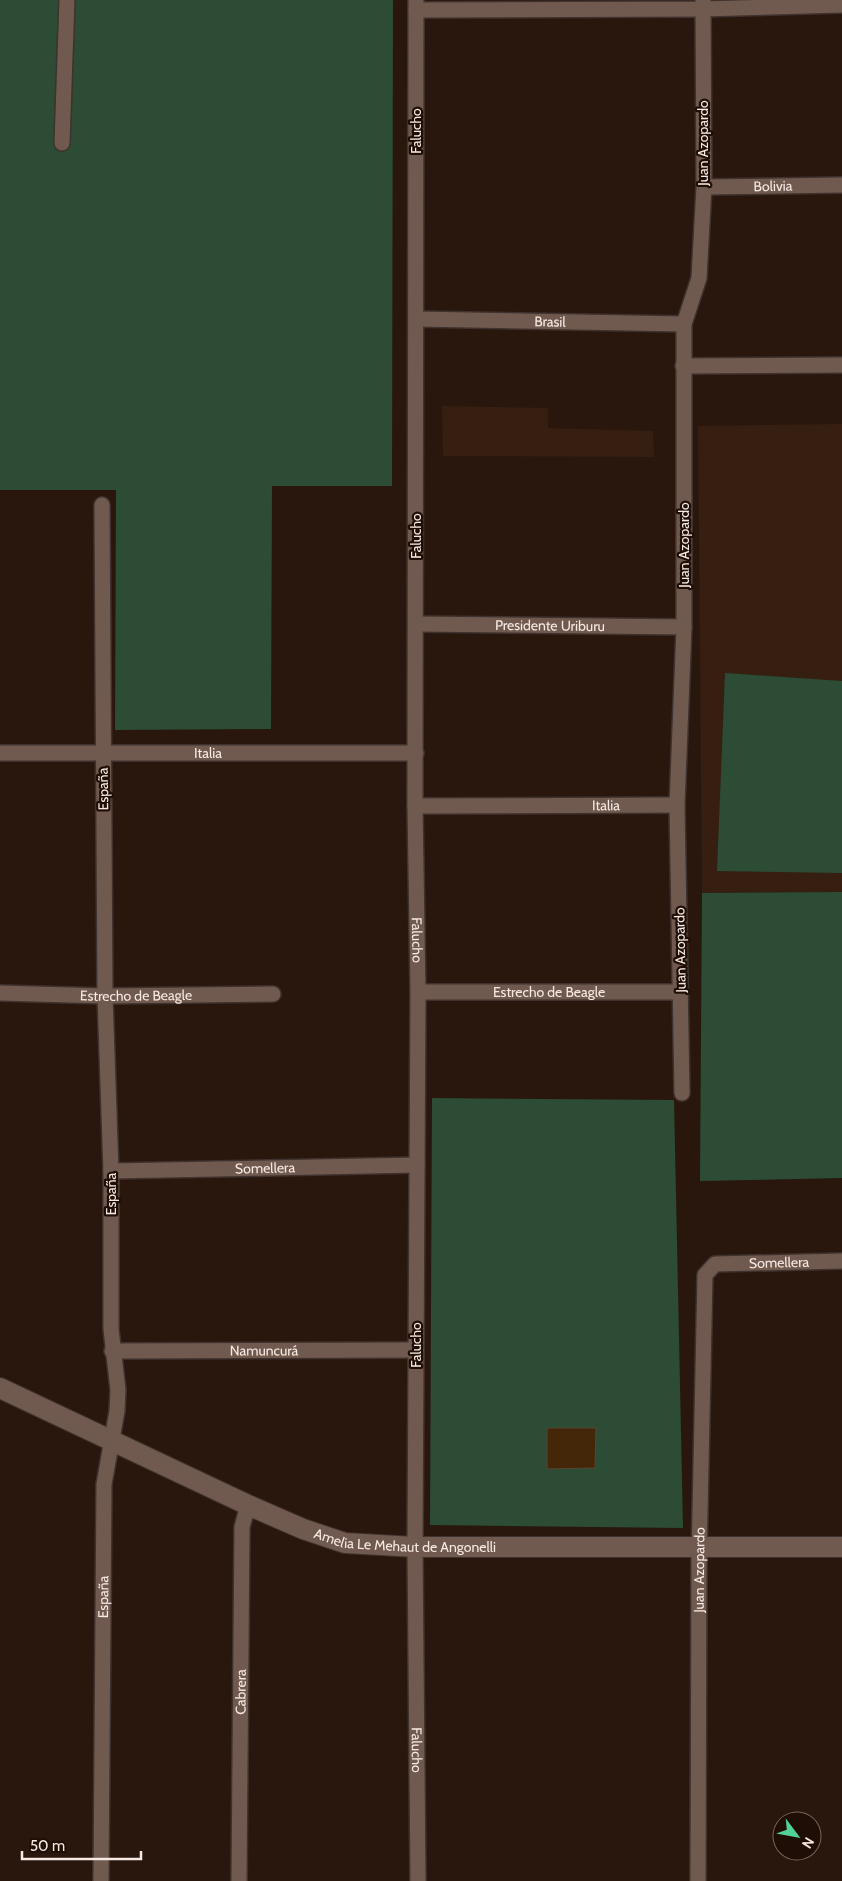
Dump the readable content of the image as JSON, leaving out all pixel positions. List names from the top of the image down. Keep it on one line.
{"streets":{"street":["Falucho","Juan Azopardo","Bolivia","Brasil","Presidente Uriburu","Italia","España","Estrecho de Beagle","Somellera","Namuncurá","Amelia Le Mehaut de Angonelli","Cabrera"]},"crossings":[["Falucho","Brasil"],["Falucho","Presidente Uriburu"],["Falucho","Italia"],["Falucho","Estrecho de Beagle"],["Falucho","Somellera"],["Falucho","Namuncurá"],["Falucho","Amelia Le Mehaut de Angonelli"],["Juan Azopardo","Bolivia"],["Juan Azopardo","Brasil"],["Juan Azopardo","Presidente Uriburu"],["Juan Azopardo","Italia"],["Juan Azopardo","Estrecho de Beagle"],["Juan Azopardo","Somellera"],["Juan Azopardo","Amelia Le Mehaut de Angonelli"],["Italia","España"],["España","Estrecho de Beagle"],["España","Somellera"],["España","Namuncurá"],["España","Amelia Le Mehaut de Angonelli"],["Amelia Le Mehaut de Angonelli","Cabrera"]],"scale_bar":"50 m","north":"bottom right"}
